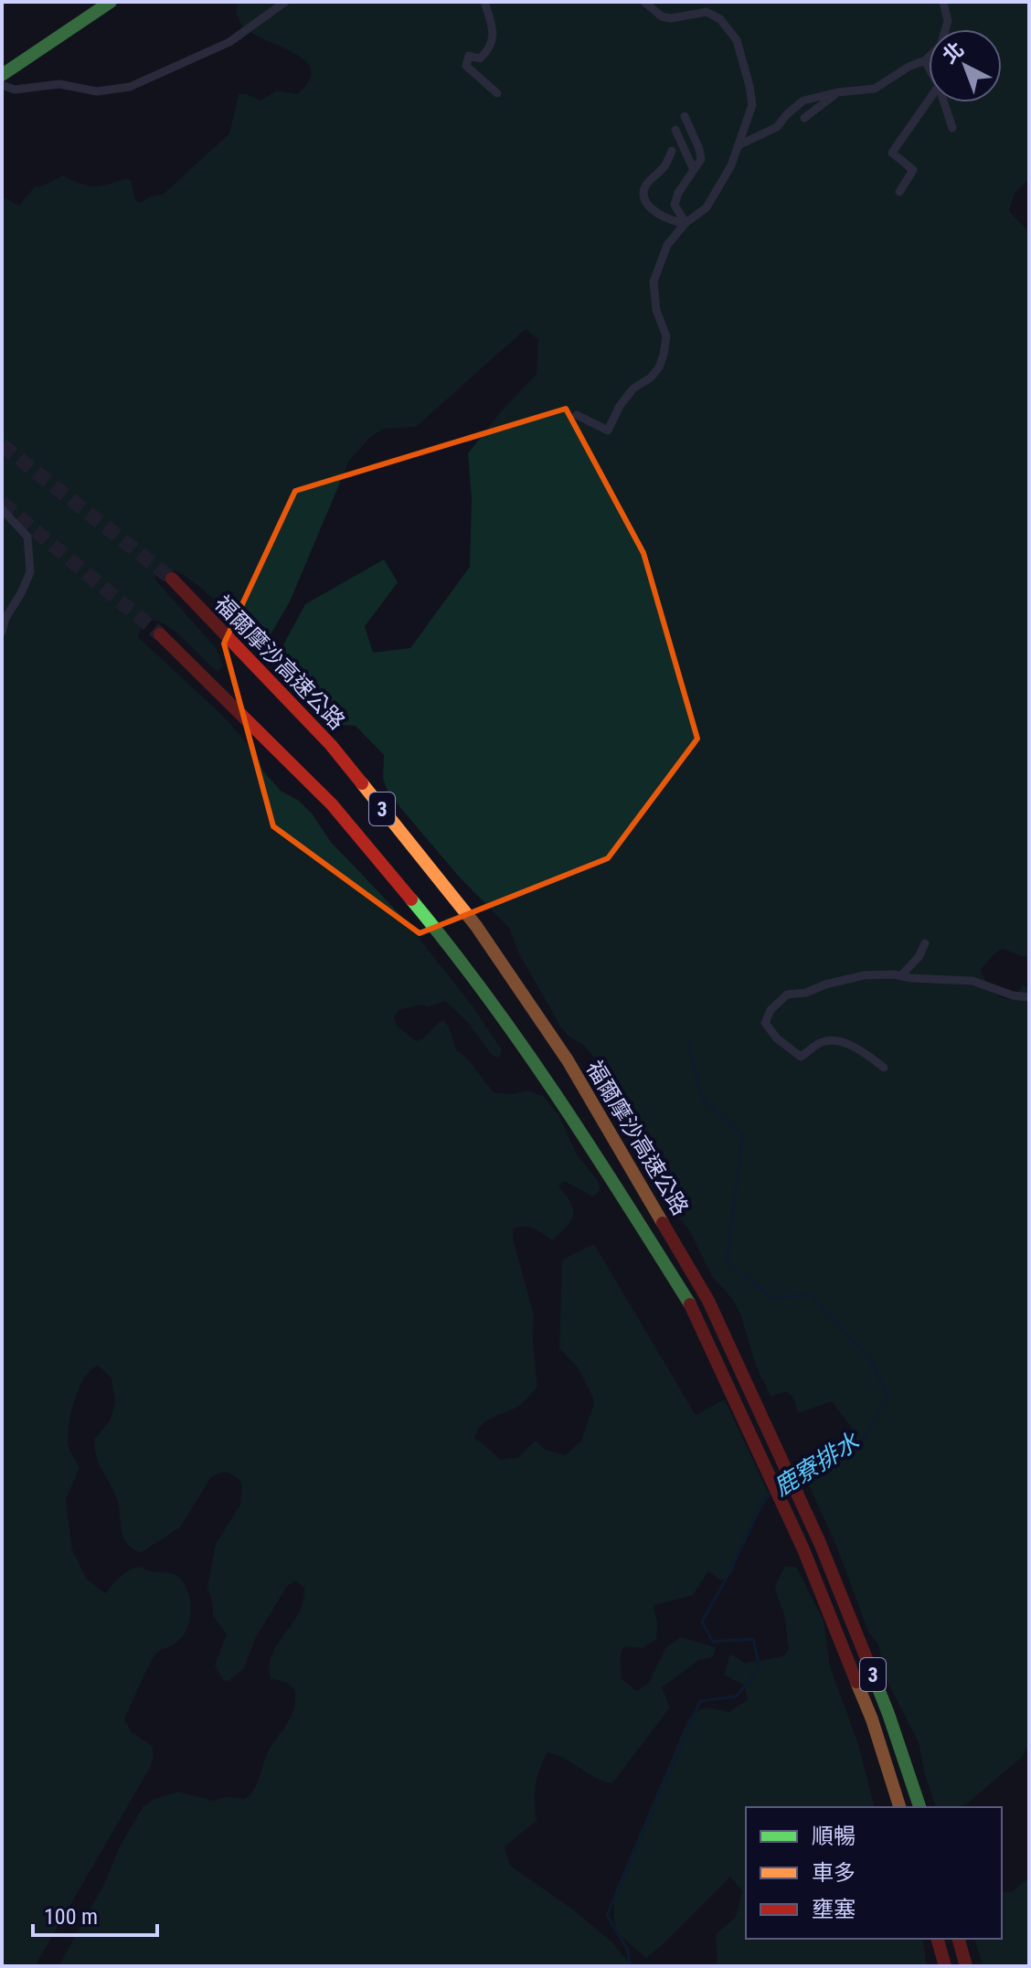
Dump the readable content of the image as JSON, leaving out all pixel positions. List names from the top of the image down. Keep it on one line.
{"streets":{"main road":["福爾摩沙高速公路","3"]},"water":["鹿寮排水"],"legend":["順暢","車多","壅塞"],"scale_bar":"100 m","north":"top left"}
